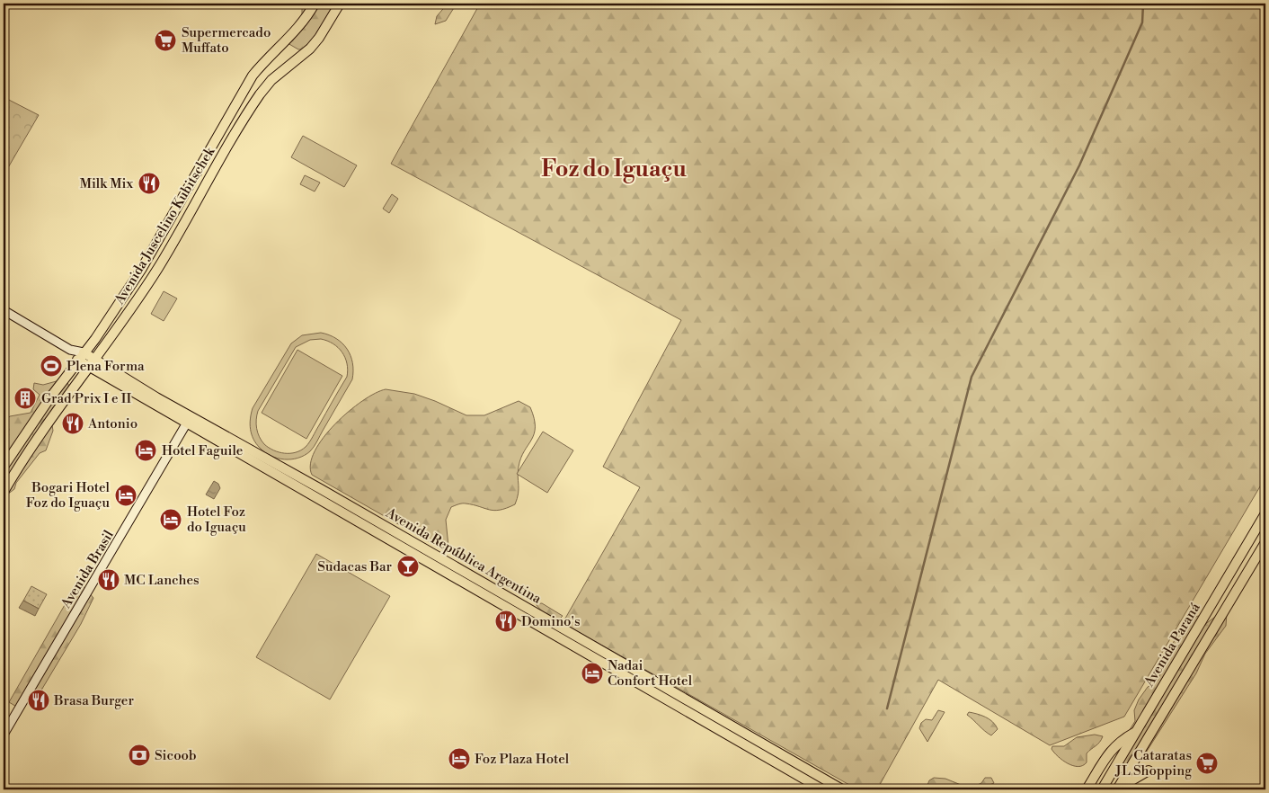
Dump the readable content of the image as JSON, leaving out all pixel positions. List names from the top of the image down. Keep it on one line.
{"streets":{"main road":["Avenida Juscelino Kubitschek","Avenida República Argentina","Avenida Paraná"],"street":["Avenida Brasil"]},"crossings":[["Avenida Juscelino Kubitschek","Avenida República Argentina"],["Avenida República Argentina","Avenida Brasil"]],"districts":["Foz do Iguaçu"],"places":{"supermarket":["Supermercado Muffato","Cataratas JL Shopping"],"restaurant":["Milk Mix","Antonio","MC Lanches","Domino's","Brasa Burger"],"sports":["Plena Forma"],"building":["Grad Prix I e II"],"hotel":["Hotel Faguile","Bogari Hotel Foz do Iguaçu","Hotel Foz do Iguaçu","Nadai Confort Hotel","Foz Plaza Hotel"],"bar":["Sudacas Bar"],"bank":["Sicoob"]}}
